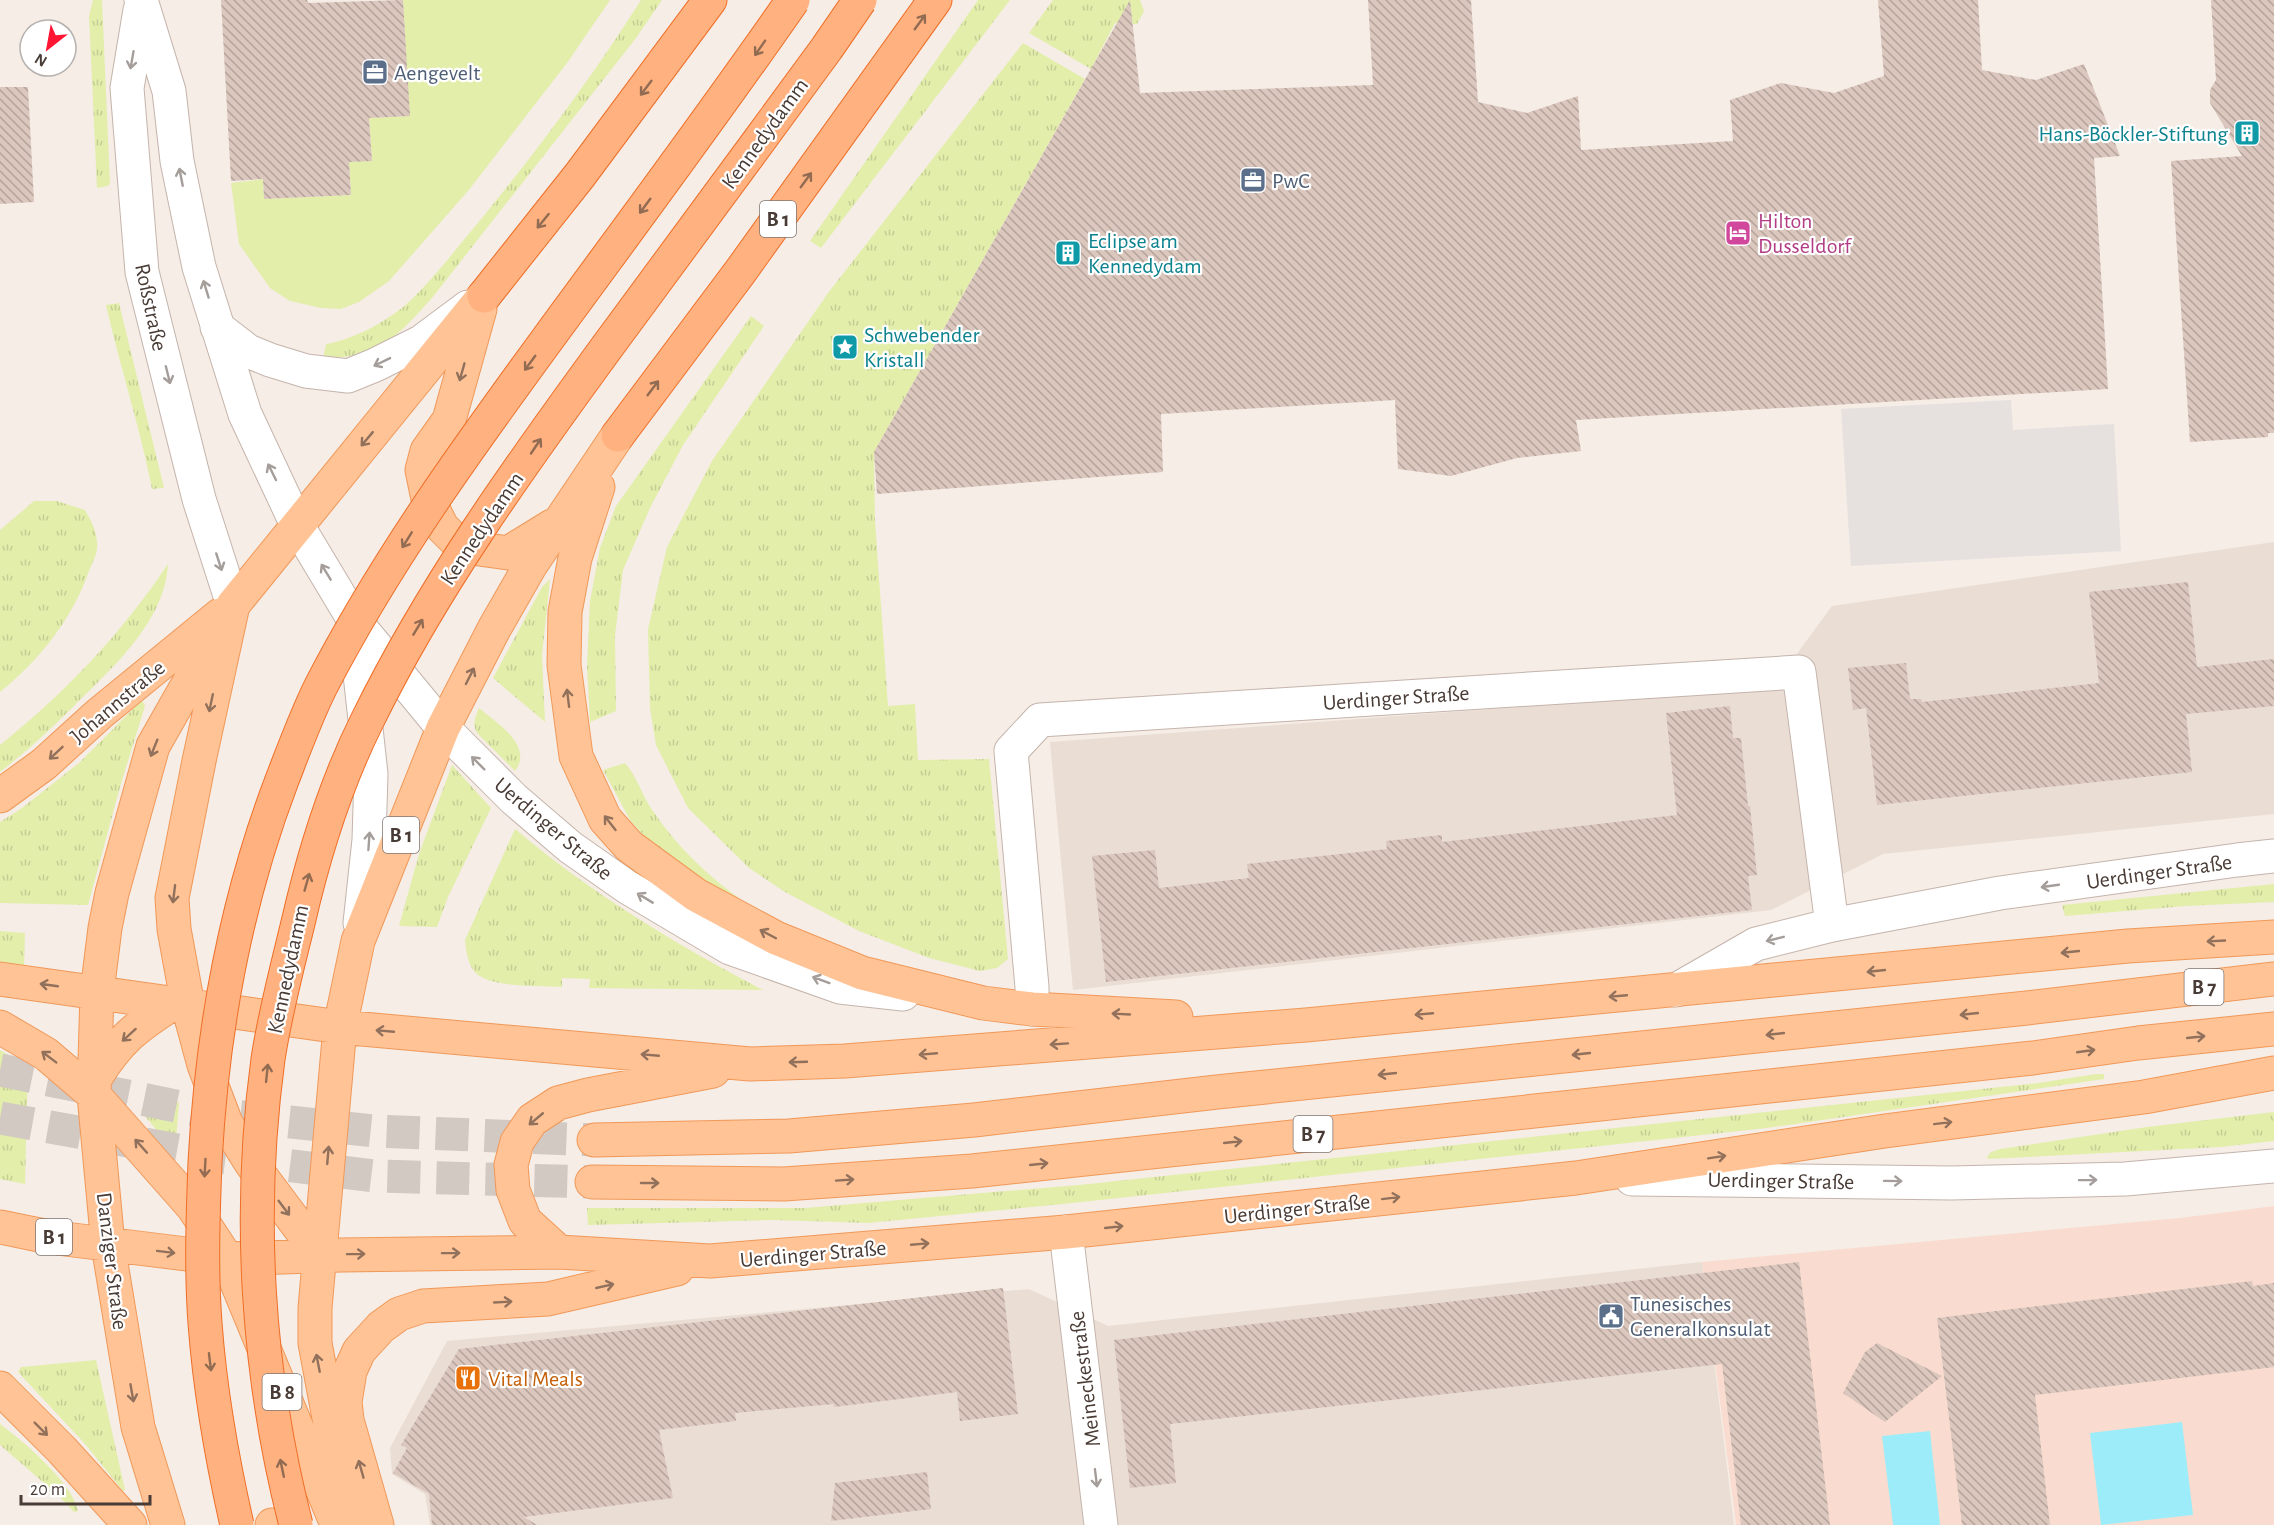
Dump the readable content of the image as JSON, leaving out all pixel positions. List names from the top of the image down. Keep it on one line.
{"streets":{"highway":["Kennedydamm","B 1"],"main road":["Uerdinger Straße","Johannstraße","B 7","Danziger Straße","B 8"],"street":["Roßstraße","Meineckestraße"]},"crossings":[["B 1","Uerdinger Straße"],["B 1","Danziger Straße"],["B 1","B 8"],["Roßstraße","Uerdinger Straße"],["Roßstraße","Johannstraße"],["Uerdinger Straße","Meineckestraße"],["Danziger Straße","B 8"]],"one_way":["Johannstraße","Meineckestraße"],"places":{"office":["Aengevelt","PwC"],"building":["Hans-Böckler-Stiftung","Eclipse am Kennedydam"],"hotel":["Hilton Dusseldorf"],"place":["Schwebender Kristall"],"public building":["Tunesisches Generalkonsulat"],"restaurant":["Vital Meals"]},"scale_bar":"20 m","north":"bottom left"}
